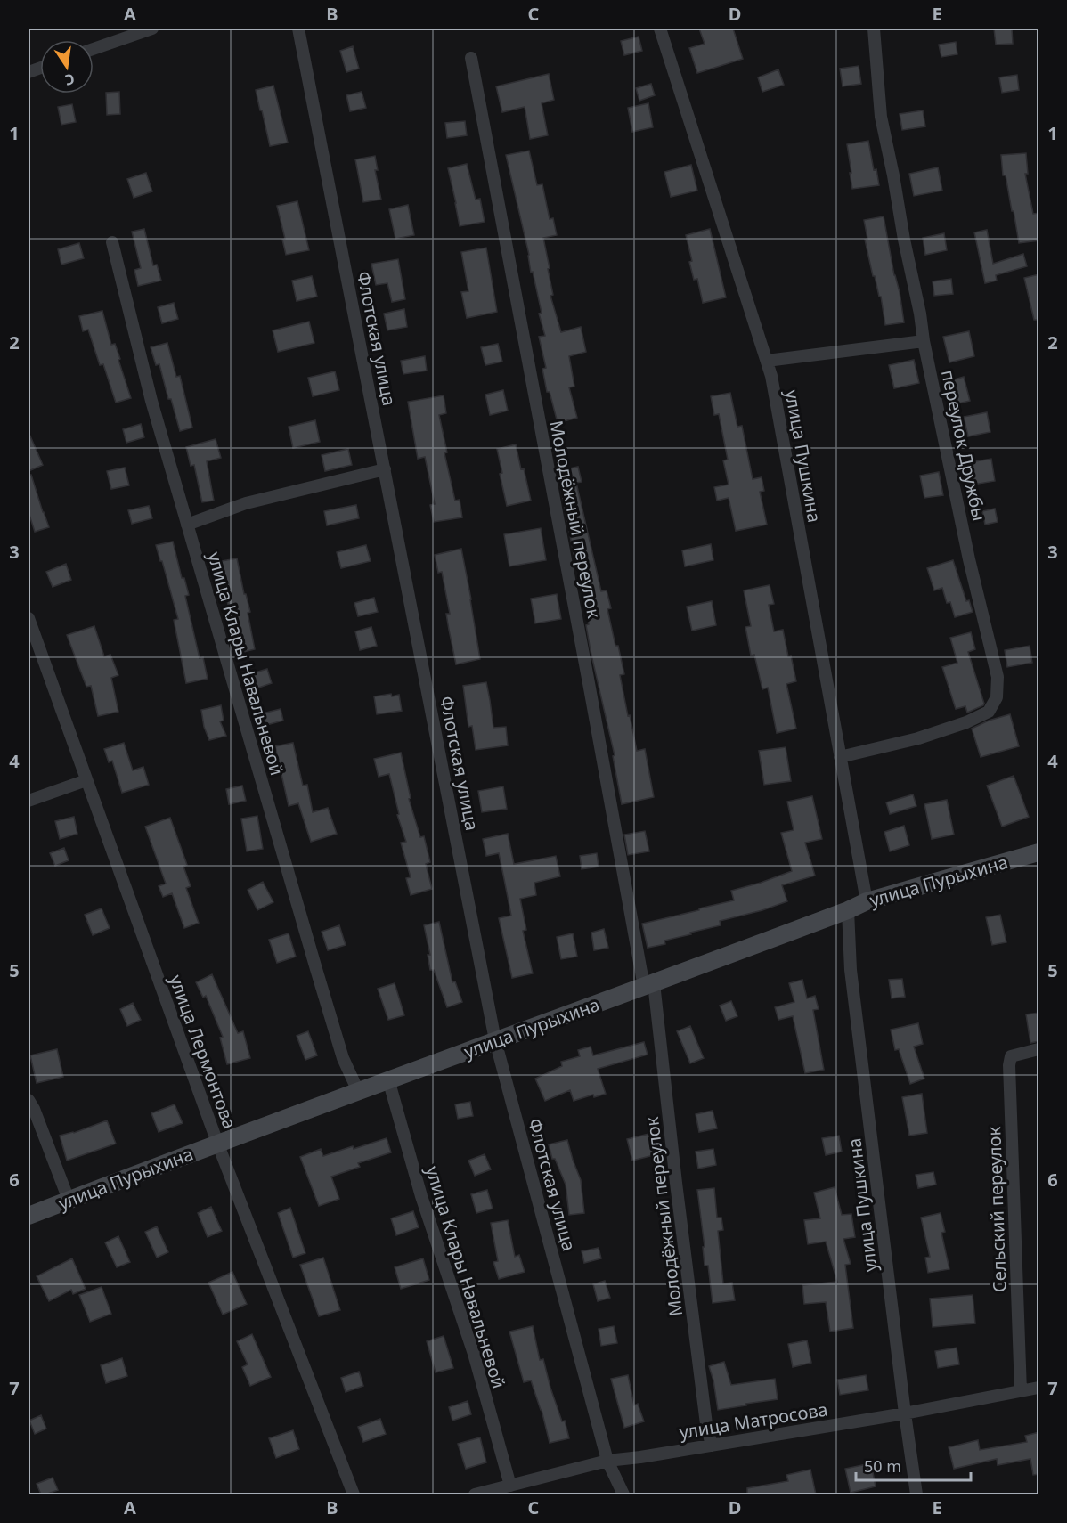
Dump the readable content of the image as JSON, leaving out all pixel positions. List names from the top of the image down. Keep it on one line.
{"streets":{"street":["Флотская улица","переулок Дружбы","улица Пушкина","Молодёжный переулок","улица Клары Навальневой","улица Пурыхина","улица Лермонтова","Сельский переулок","улица Матросова"]},"crossings":[["Флотская улица","улица Пурыхина"],["Флотская улица","улица Матросова"],["переулок Дружбы","улица Пушкина"],["улица Пушкина","улица Пурыхина"],["улица Пушкина","улица Матросова"],["Молодёжный переулок","улица Пурыхина"],["Молодёжный переулок","улица Матросова"],["улица Клары Навальневой","улица Пурыхина"],["улица Клары Навальневой","улица Матросова"],["улица Пурыхина","улица Лермонтова"],["Сельский переулок","улица Матросова"]],"scale_bar":"50 m","north":"bottom","grid":{"columns":["A","B","C","D","E"],"rows":["1","2","3","4","5","6","7"]}}
